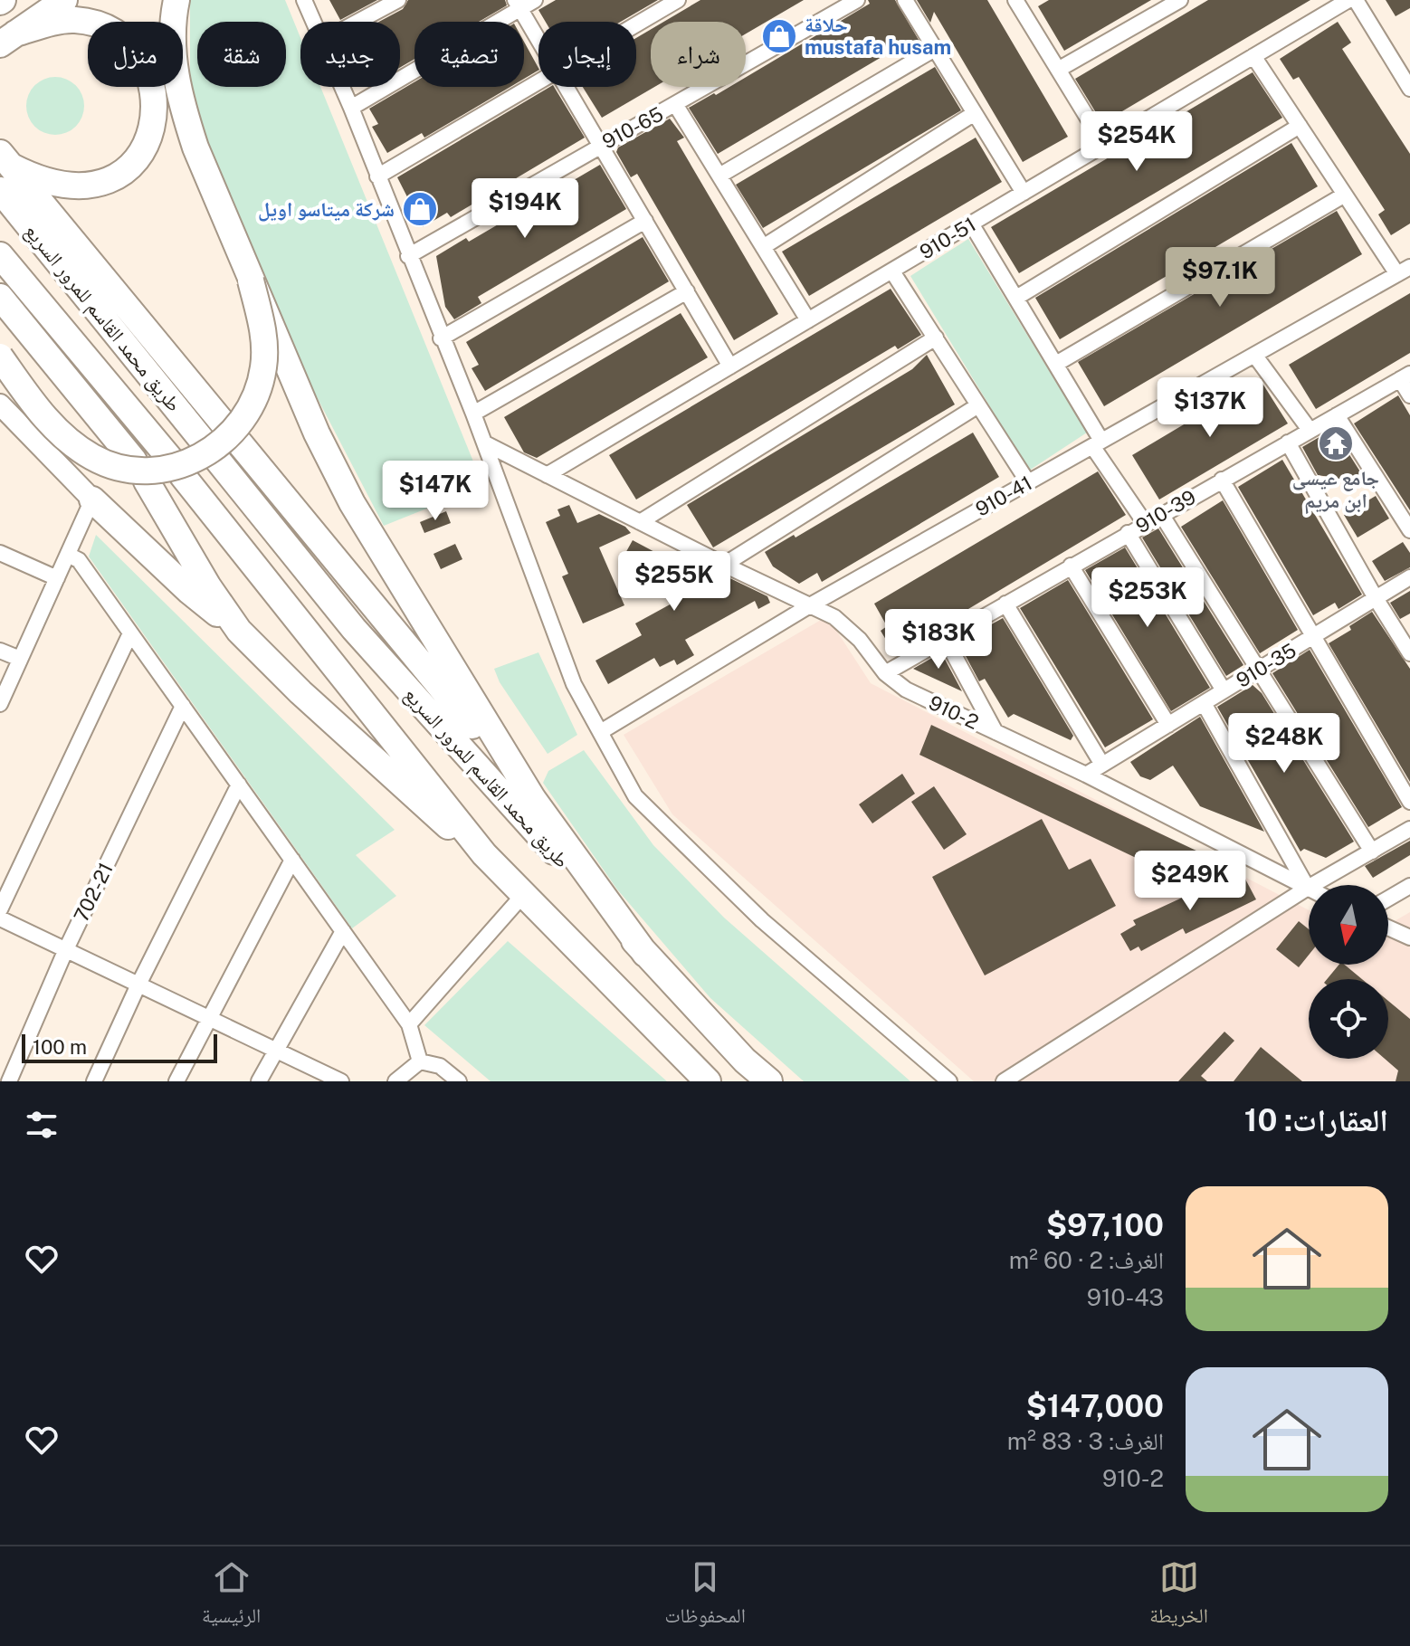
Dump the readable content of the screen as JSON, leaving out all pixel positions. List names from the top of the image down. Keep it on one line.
{"streets":{"highway":["طريق محمد القاسم للمرور السريع"],"street":["910-65","910-51","910-41","910-39","910-35","910-2","702-21"]},"crossings":[["910-51","910-2"],["910-41","910-2"],["910-39","910-2"],["910-35","910-2"]],"places":{"shop":["حلاقة mustafa husam","شركة ميتاسو اويل"],"temple":["جامع عيسى ابن مريم"]},"scale_bar":"100 m","north":"bottom","page":{"chip":["شراء","إيجار","تصفية","جديد","شقة","منزل"],"price":["$254K","$194K","$97.1K","$137K","$147K","$255K","$253K","$183K","$248K","$249K"],"scale":"100 m","heading":"العقارات: 10","list":[{"name":"$97,100","note":"الغرف: 2 · 60 m² · 910-43"},{"name":"$147,000","note":"الغرف: 3 · 83 m² · 910-2"}],"tabs":["الخريطة","المحفوظات","الرئيسية"]}}
